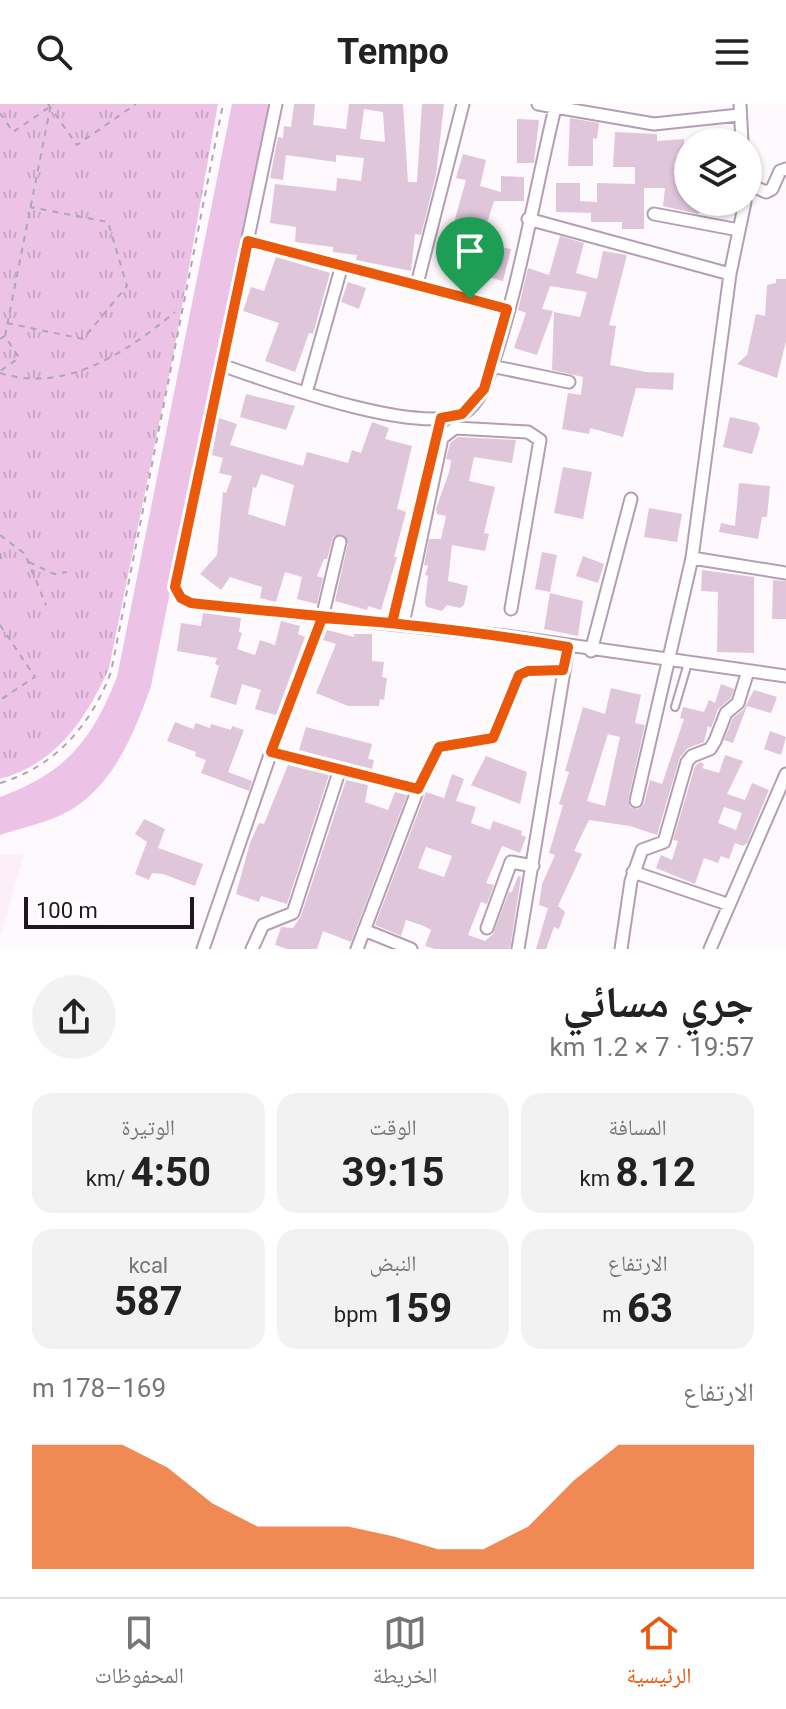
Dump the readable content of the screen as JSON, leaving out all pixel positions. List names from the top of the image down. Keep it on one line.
{"scale_bar":"100 m","page":{"header":"Tempo","scale":"100 m","heading":["جري مسائي","19:57 · 7 × 1.2 km"],"stats":[["المسافة","8.12 km"],["الوقت","39:15"],["الوتيرة","4:50 /km"],["الارتفاع","63 m"],["النبض","159 bpm"],["kcal","587"]],"chart":["الارتفاع","169–178 m"],"tabs":["الرئيسية","الخريطة","المحفوظات"]}}
